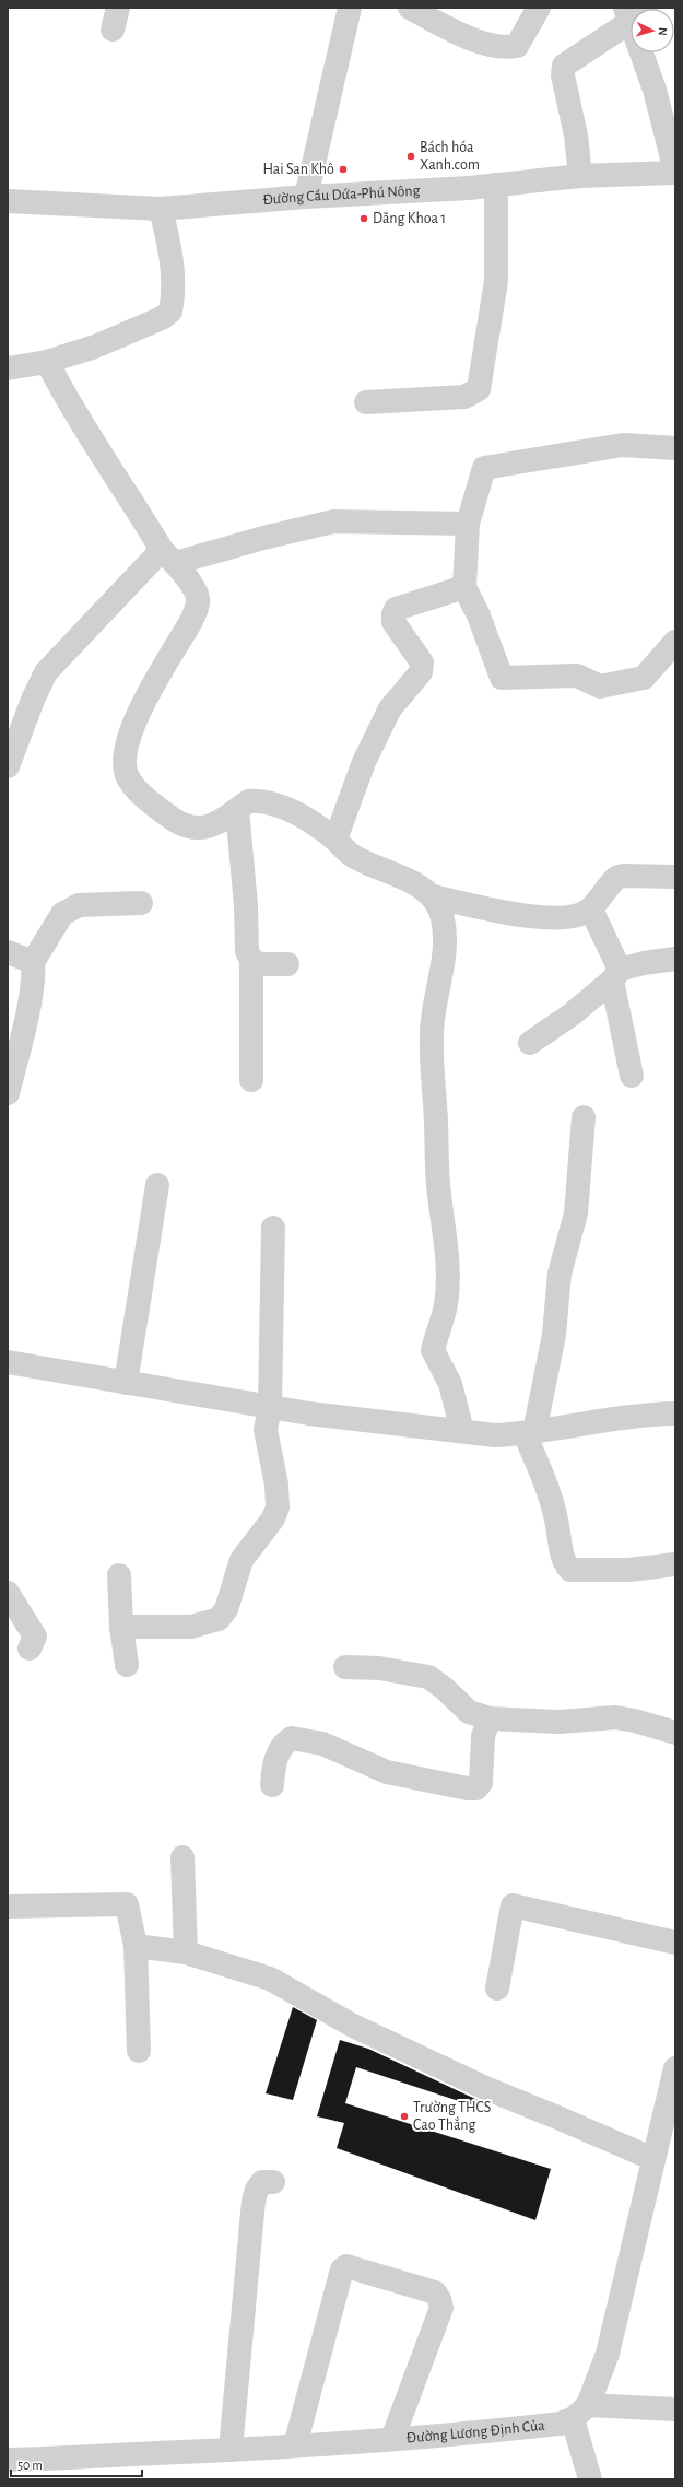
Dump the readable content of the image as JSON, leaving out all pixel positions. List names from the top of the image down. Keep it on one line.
{"streets":{"street":["Đường Cầu Dứa-Phú Nông","Đường Lương Định Của"]},"places":["Bách hóa Xanh.com","Hai San Khô","Dăng Khoa 1","Trường THCS Cao Thắng"],"scale_bar":"50 m","north":"right"}
